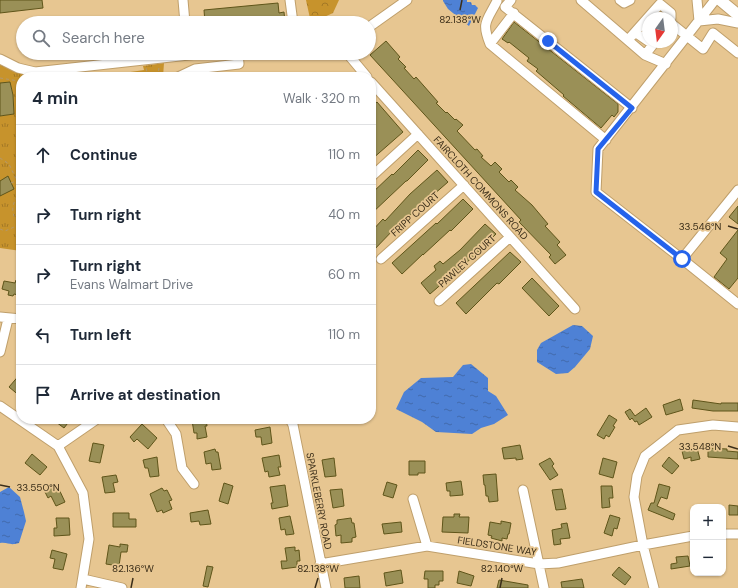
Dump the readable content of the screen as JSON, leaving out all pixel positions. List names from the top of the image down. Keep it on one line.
{"streets":{"street":["FAIRCLOTH COMMONS ROAD","FRIPP COURT","PAWLEY COURT","SPARKLEBERRY ROAD","FIELDSTONE WAY"]},"crossings":[["FAIRCLOTH COMMONS ROAD","FRIPP COURT"],["FAIRCLOTH COMMONS ROAD","PAWLEY COURT"],["SPARKLEBERRY ROAD","FIELDSTONE WAY"]],"north":"bottom","page":{"search":"Search here","heading":["4 min","Walk · 320 m"],"list":[["Continue","110 m"],["Turn right","40 m"],["Turn right","Evans Walmart Drive","60 m"],["Turn left","110 m"],"Arrive at destination"],"map_buttons":["+","−"]},"coordinates":["82.138°W","33.546°N","33.548°N","33.550°N","82.136°W","82.140°W"]}
